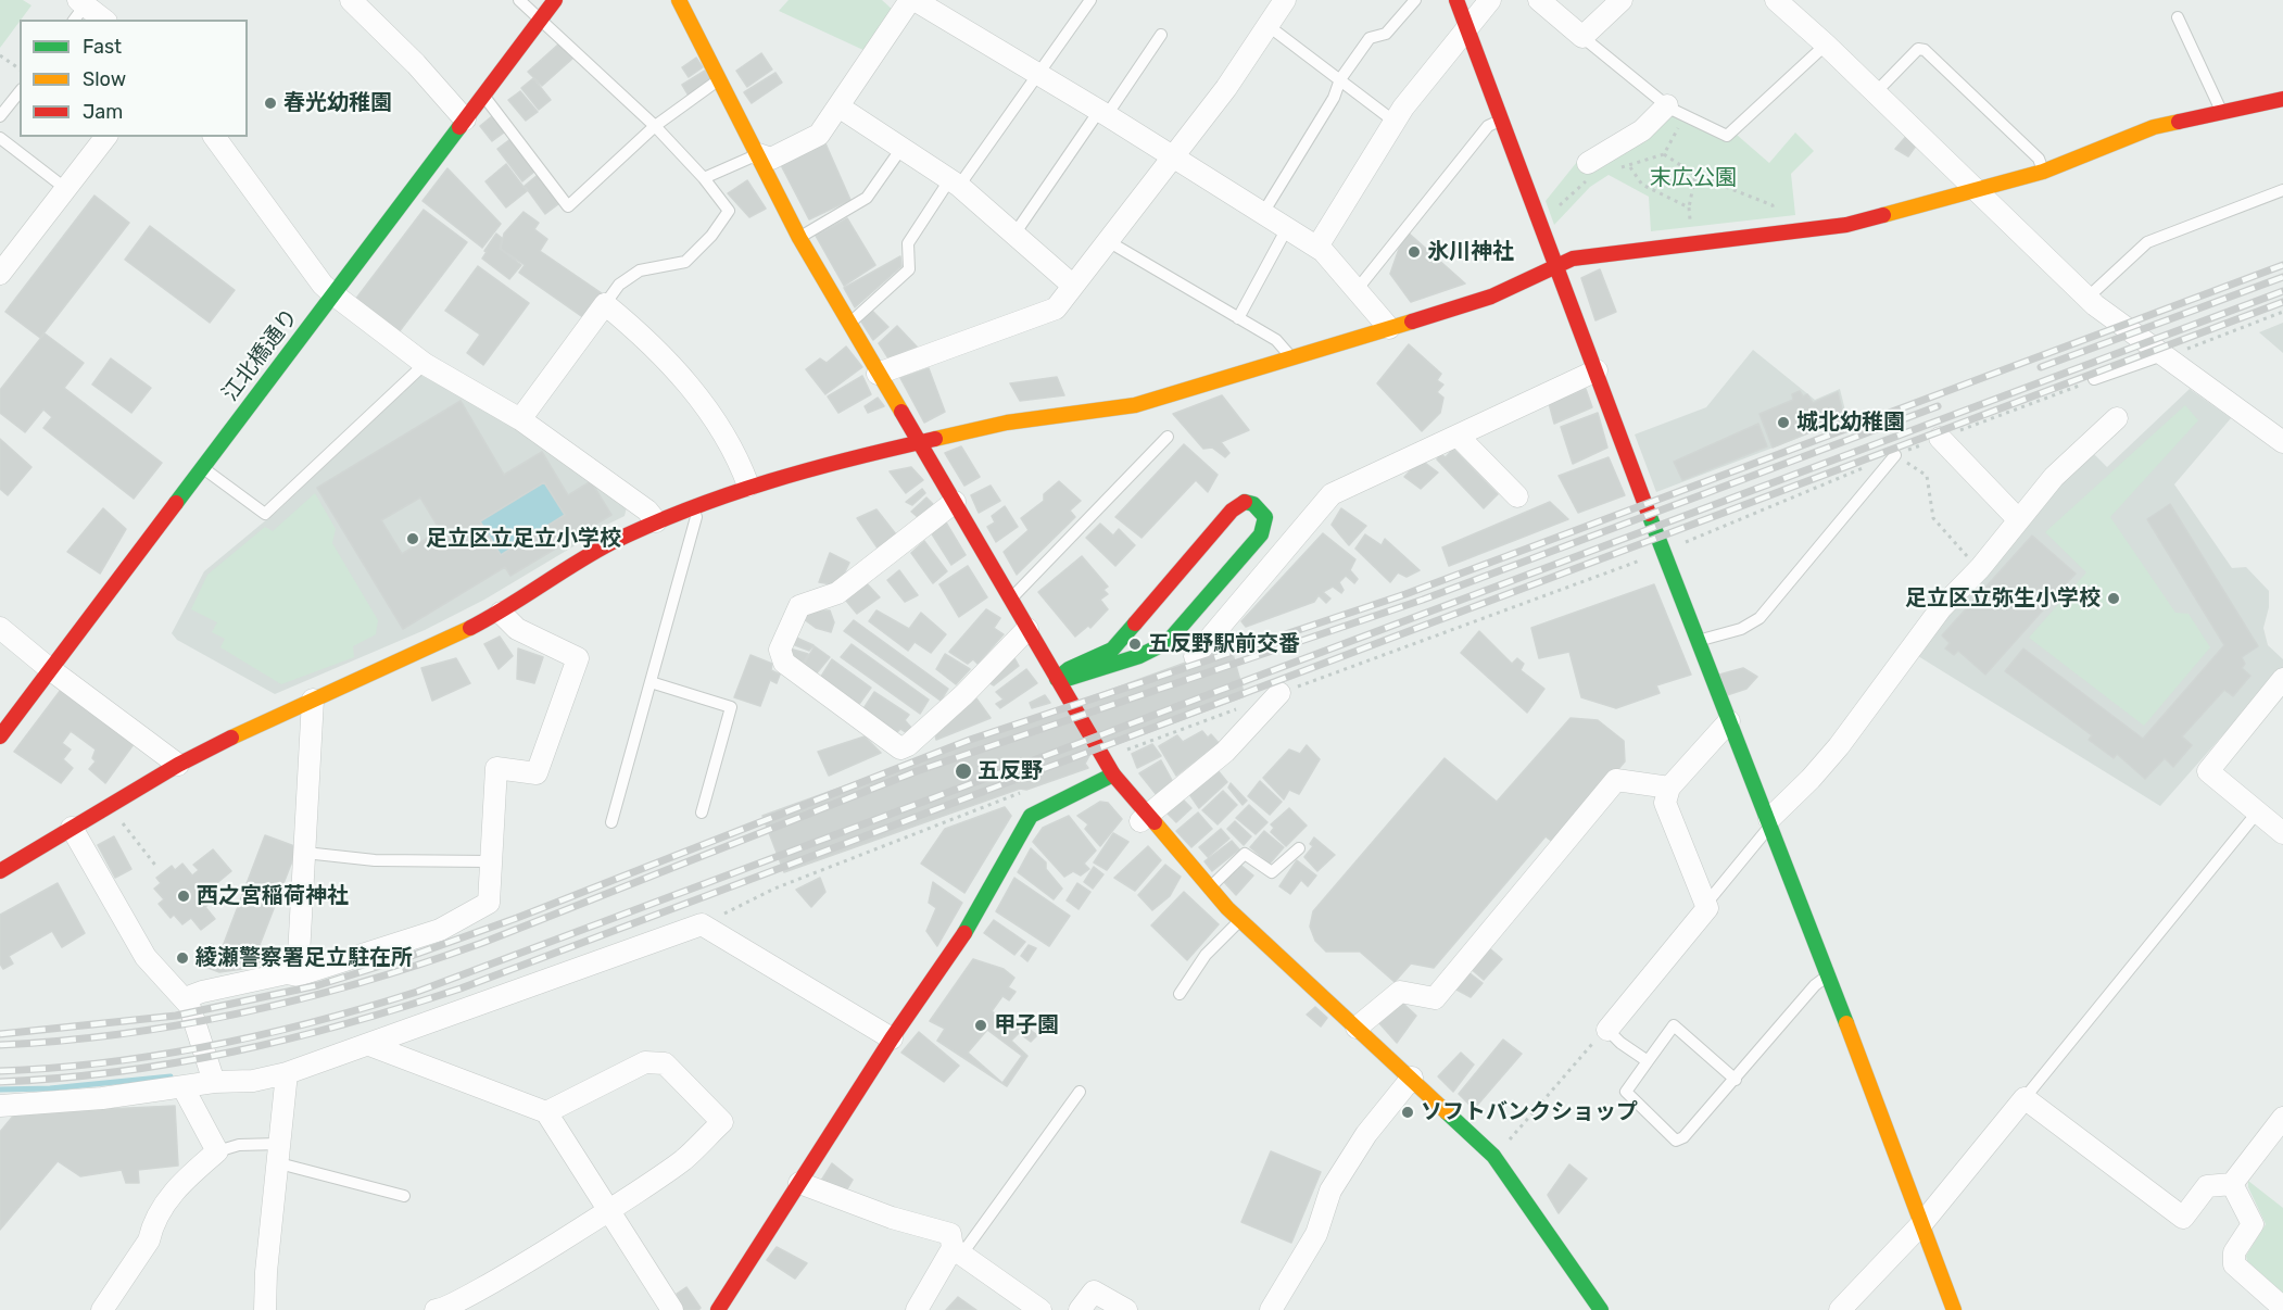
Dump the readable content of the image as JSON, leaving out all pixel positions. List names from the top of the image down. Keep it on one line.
{"streets":{"street":["江北橋通り"]},"parks":["末広公園"],"places":["春光幼稚園","氷川神社","城北幼稚園","足立区立足立小学校","足立区立弥生小学校","五反野駅前交番","五反野","西之宮稲荷神社","綾瀬警察署足立駐在所","甲子園","ソフトバンクショップ"],"legend":["Fast","Slow","Jam"]}
